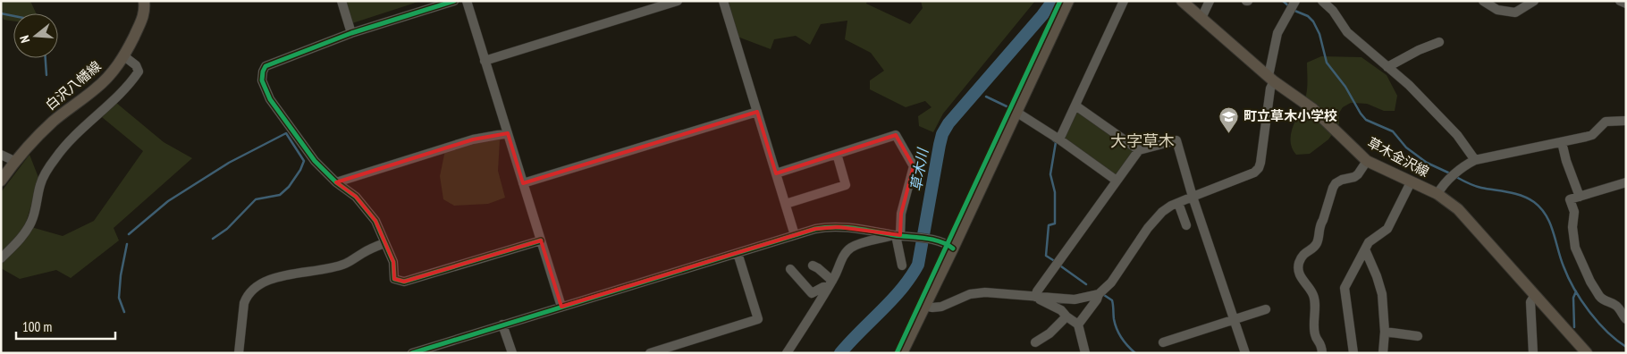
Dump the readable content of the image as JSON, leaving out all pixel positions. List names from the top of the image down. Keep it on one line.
{"streets":{"main road":["白沢八幡線","草木金沢線"]},"districts":["大字草木"],"water":["草木川"],"places":{"school or university":["町立草木小学校"]},"scale_bar":"100 m","north":"left"}
